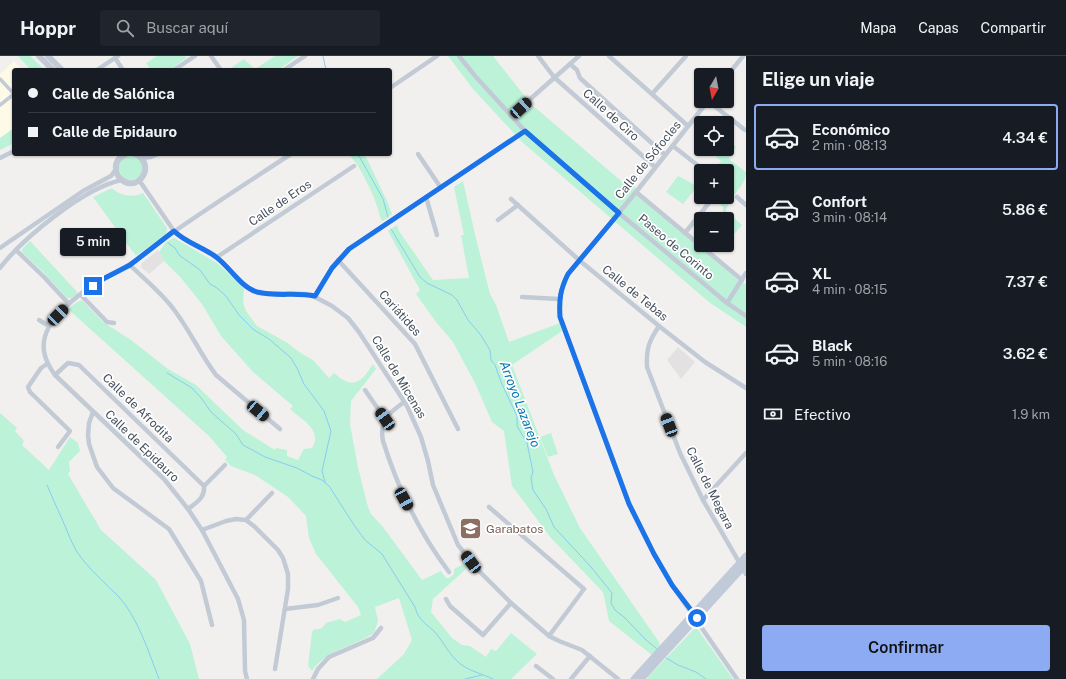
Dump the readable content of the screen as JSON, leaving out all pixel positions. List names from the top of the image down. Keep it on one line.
{"streets":{"street":["Calle de Ciro","Calle de Sófocles","Calle de Eros","Paseo de Corinto","Calle de Tebas","Cariátides","Calle de Micenas","Calle de Afrodita","Calle de Epidauro","Calle de Megara"]},"crossings":[["Calle de Ciro","Calle de Sófocles"],["Calle de Sófocles","Paseo de Corinto"],["Calle de Sófocles","Calle de Tebas"],["Calle de Eros","Calle de Micenas"],["Calle de Tebas","Calle de Megara"],["Calle de Micenas","Calle de Epidauro"],["Calle de Afrodita","Calle de Epidauro"]],"water":["Arroyo Lazarejo"],"places":{"school or university":["Garabatos"]},"north":"bottom","page":{"header":"Hoppr","search":"Buscar aquí","nav":["Mapa","Capas","Compartir"],"heading":"Elige un viaje","map_buttons":["+","−"],"banner":["Calle de Salónica","Calle de Epidauro"],"list":[{"name":"Económico","note":"2 min · 08:13","value":"4.34 €"},{"name":"Confort","note":"3 min · 08:14","value":"5.86 €"},{"name":"XL","note":"4 min · 08:15","value":"7.37 €"},{"name":"Black","note":"5 min · 08:16","value":"3.62 €"}],"bubble":"5 min","pay":["Efectivo","1.9 km"],"buttons":"Confirmar"}}
